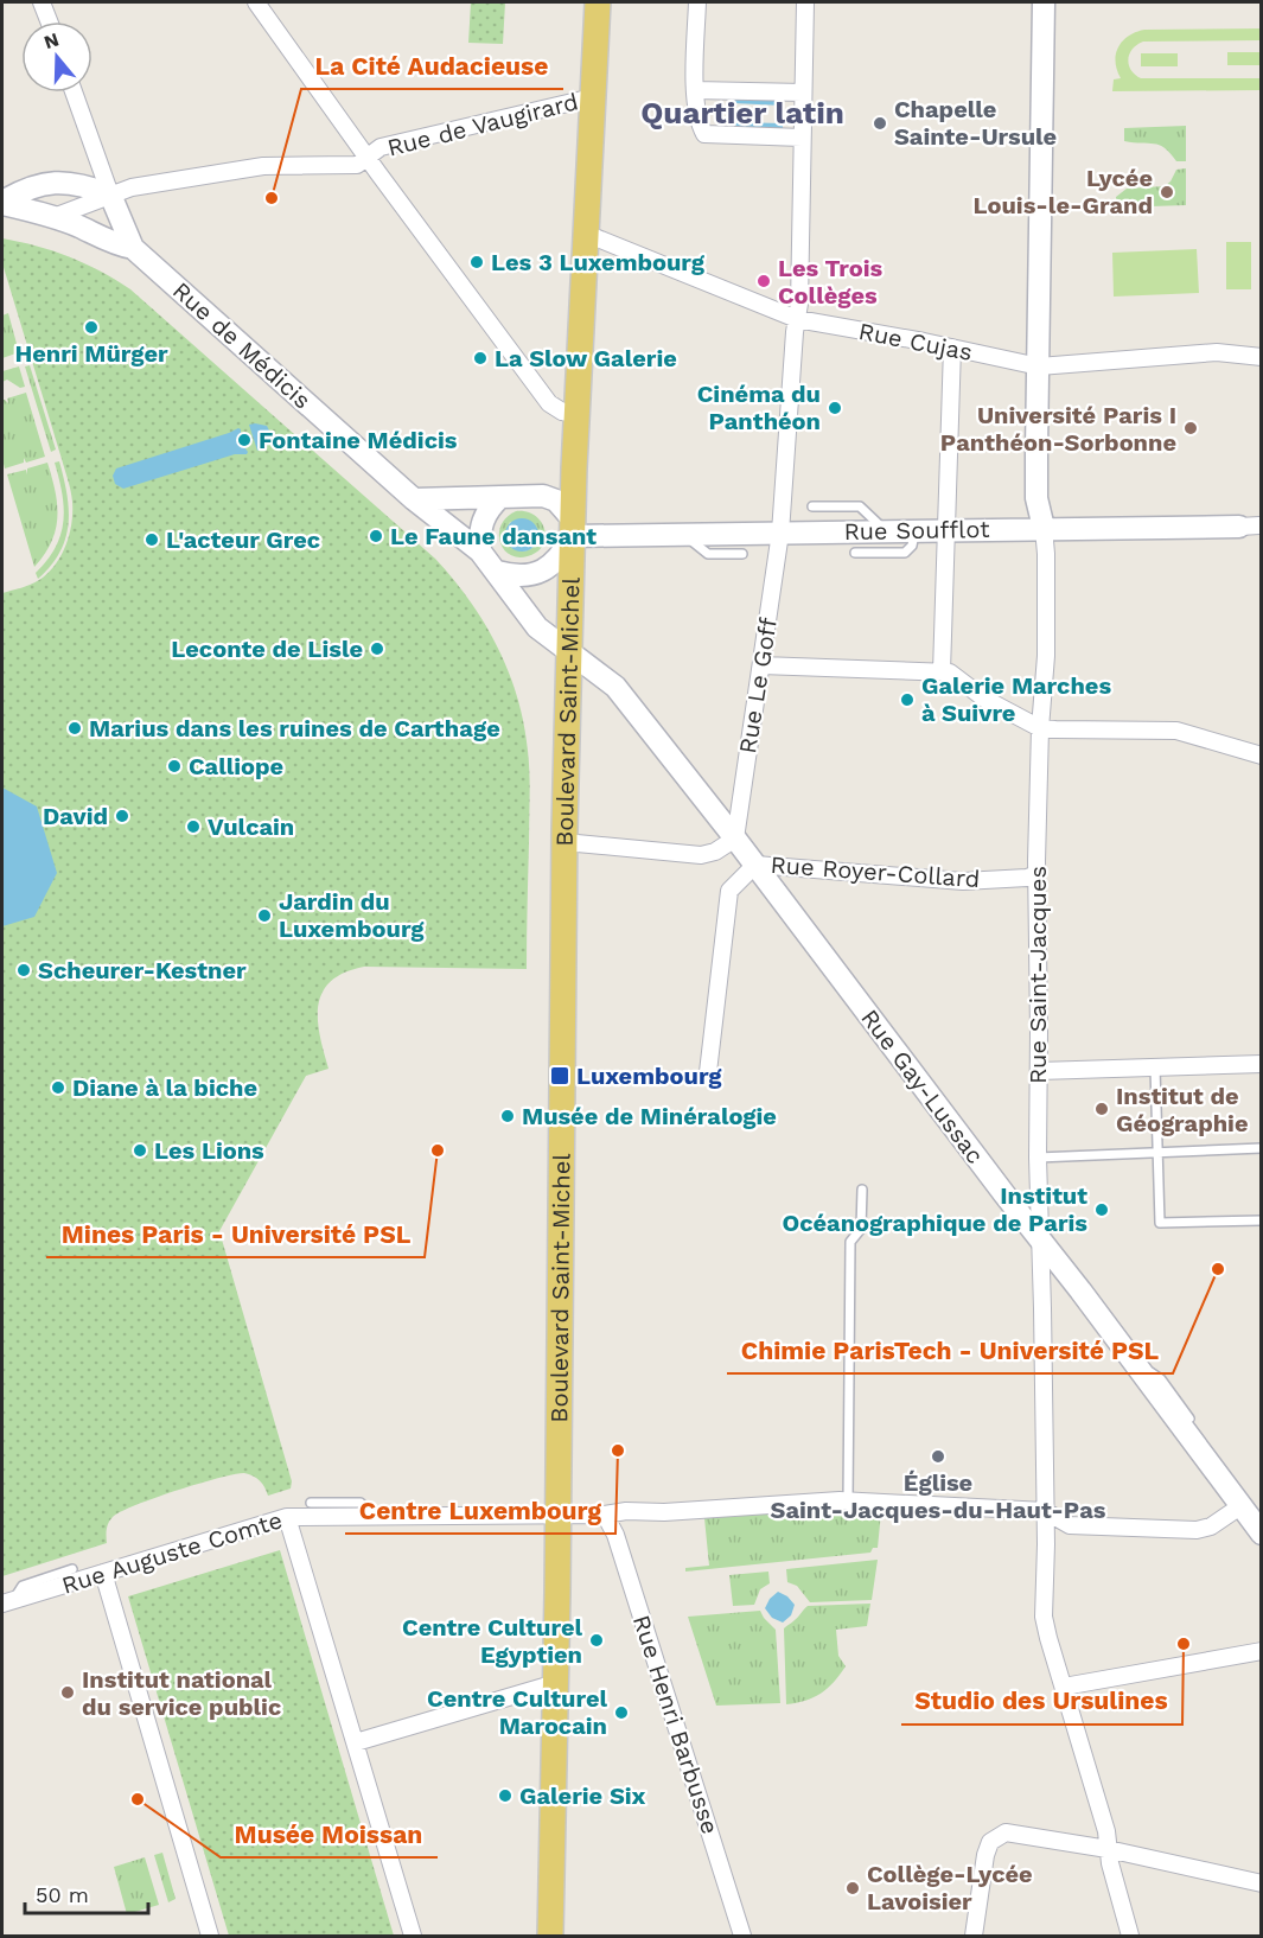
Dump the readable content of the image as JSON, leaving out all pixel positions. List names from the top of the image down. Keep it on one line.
{"streets":{"main road":["Boulevard Saint-Michel"],"street":["Rue de Vaugirard","Rue Cujas","Rue de Médicis","Rue Soufflot","Rue Le Goff","Rue Royer-Collard","Rue Saint-Jacques","Rue Gay-Lussac","Rue Auguste Comte","Rue Henri Barbusse"]},"crossings":[["Rue de Vaugirard","Rue de Médicis"],["Rue de Vaugirard","Boulevard Saint-Michel"],["Rue Cujas","Rue Le Goff"],["Rue Cujas","Boulevard Saint-Michel"],["Rue Cujas","Rue Saint-Jacques"],["Rue de Médicis","Rue Gay-Lussac"],["Rue Soufflot","Rue Le Goff"],["Rue Soufflot","Boulevard Saint-Michel"],["Rue Soufflot","Rue Saint-Jacques"],["Rue Le Goff","Rue Gay-Lussac"],["Boulevard Saint-Michel","Rue Gay-Lussac"],["Boulevard Saint-Michel","Rue Auguste Comte"],["Rue Royer-Collard","Rue Saint-Jacques"],["Rue Royer-Collard","Rue Gay-Lussac"],["Rue Saint-Jacques","Rue Gay-Lussac"],["Rue Saint-Jacques","Rue Auguste Comte"],["Rue Auguste Comte","Rue Henri Barbusse"]],"districts":["Quartier latin"],"places":{"other":["Chapelle Sainte-Ursule","Lycée Louis-le-Grand","La Cité Audacieuse","Les 3 Luxembourg","Les Trois Collèges","Henri Mürger","La Slow Galerie","Cinéma du Panthéon","Université Paris I Panthéon-Sorbonne","Fontaine Médicis","Le Faune dansant","L'acteur Grec","Leconte de Lisle","Galerie Marches à Suivre","Marius dans les ruines de Carthage","Calliope","David","Vulcain","Jardin du Luxembourg","Scheurer-Kestner","Diane à la biche","Institut de Géographie","Musée de Minéralogie","Les Lions","Mines Paris - Université PSL","Institut Océanographique de Paris","Chimie ParisTech - Université PSL","Centre Luxembourg","Église Saint-Jacques-du-Haut-Pas","Centre Culturel Egyptien","Studio des Ursulines","Institut national du service public","Centre Culturel Marocain","Galerie Six","Musée Moissan","Collège-Lycée Lavoisier"],"transit":["Luxembourg"]},"scale_bar":"50 m","north":"top"}
